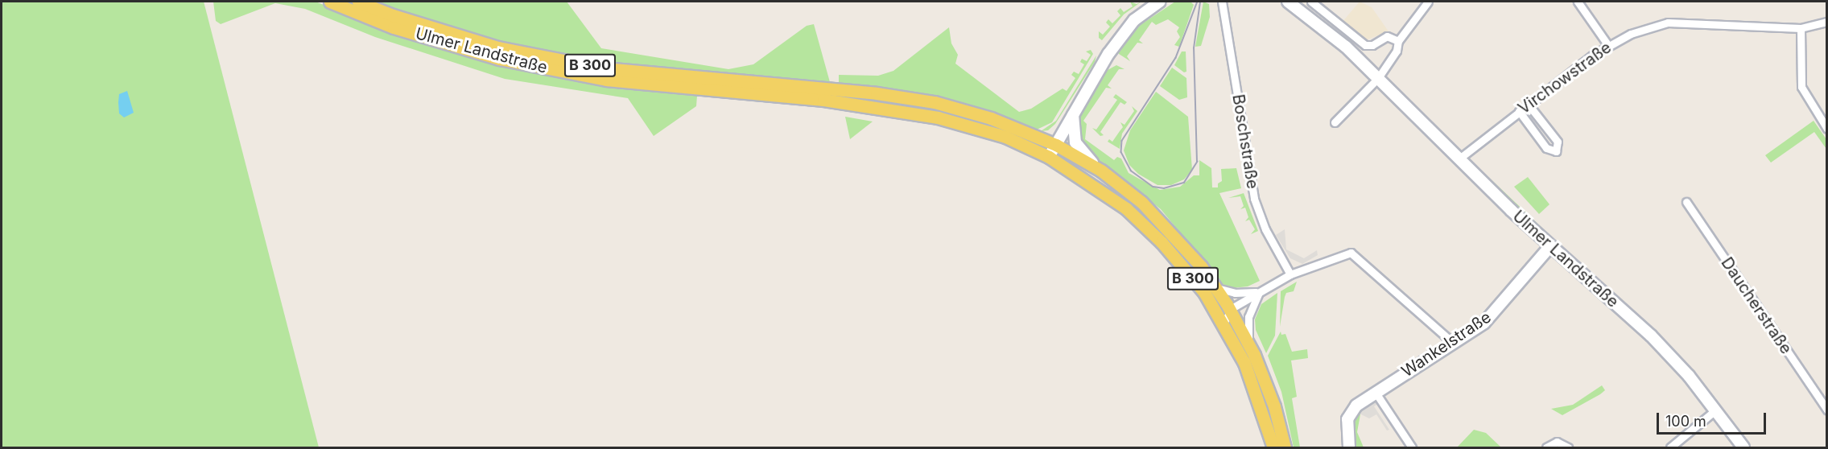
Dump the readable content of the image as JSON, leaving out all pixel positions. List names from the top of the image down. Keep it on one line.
{"streets":{"main road":["Ulmer Landstraße","B 300"],"street":["Virchowstraße","Boschstraße","Daucherstraße","Wankelstraße"]},"crossings":[["Ulmer Landstraße","B 300"],["Ulmer Landstraße","Virchowstraße"],["Ulmer Landstraße","Wankelstraße"]],"scale_bar":"100 m"}
